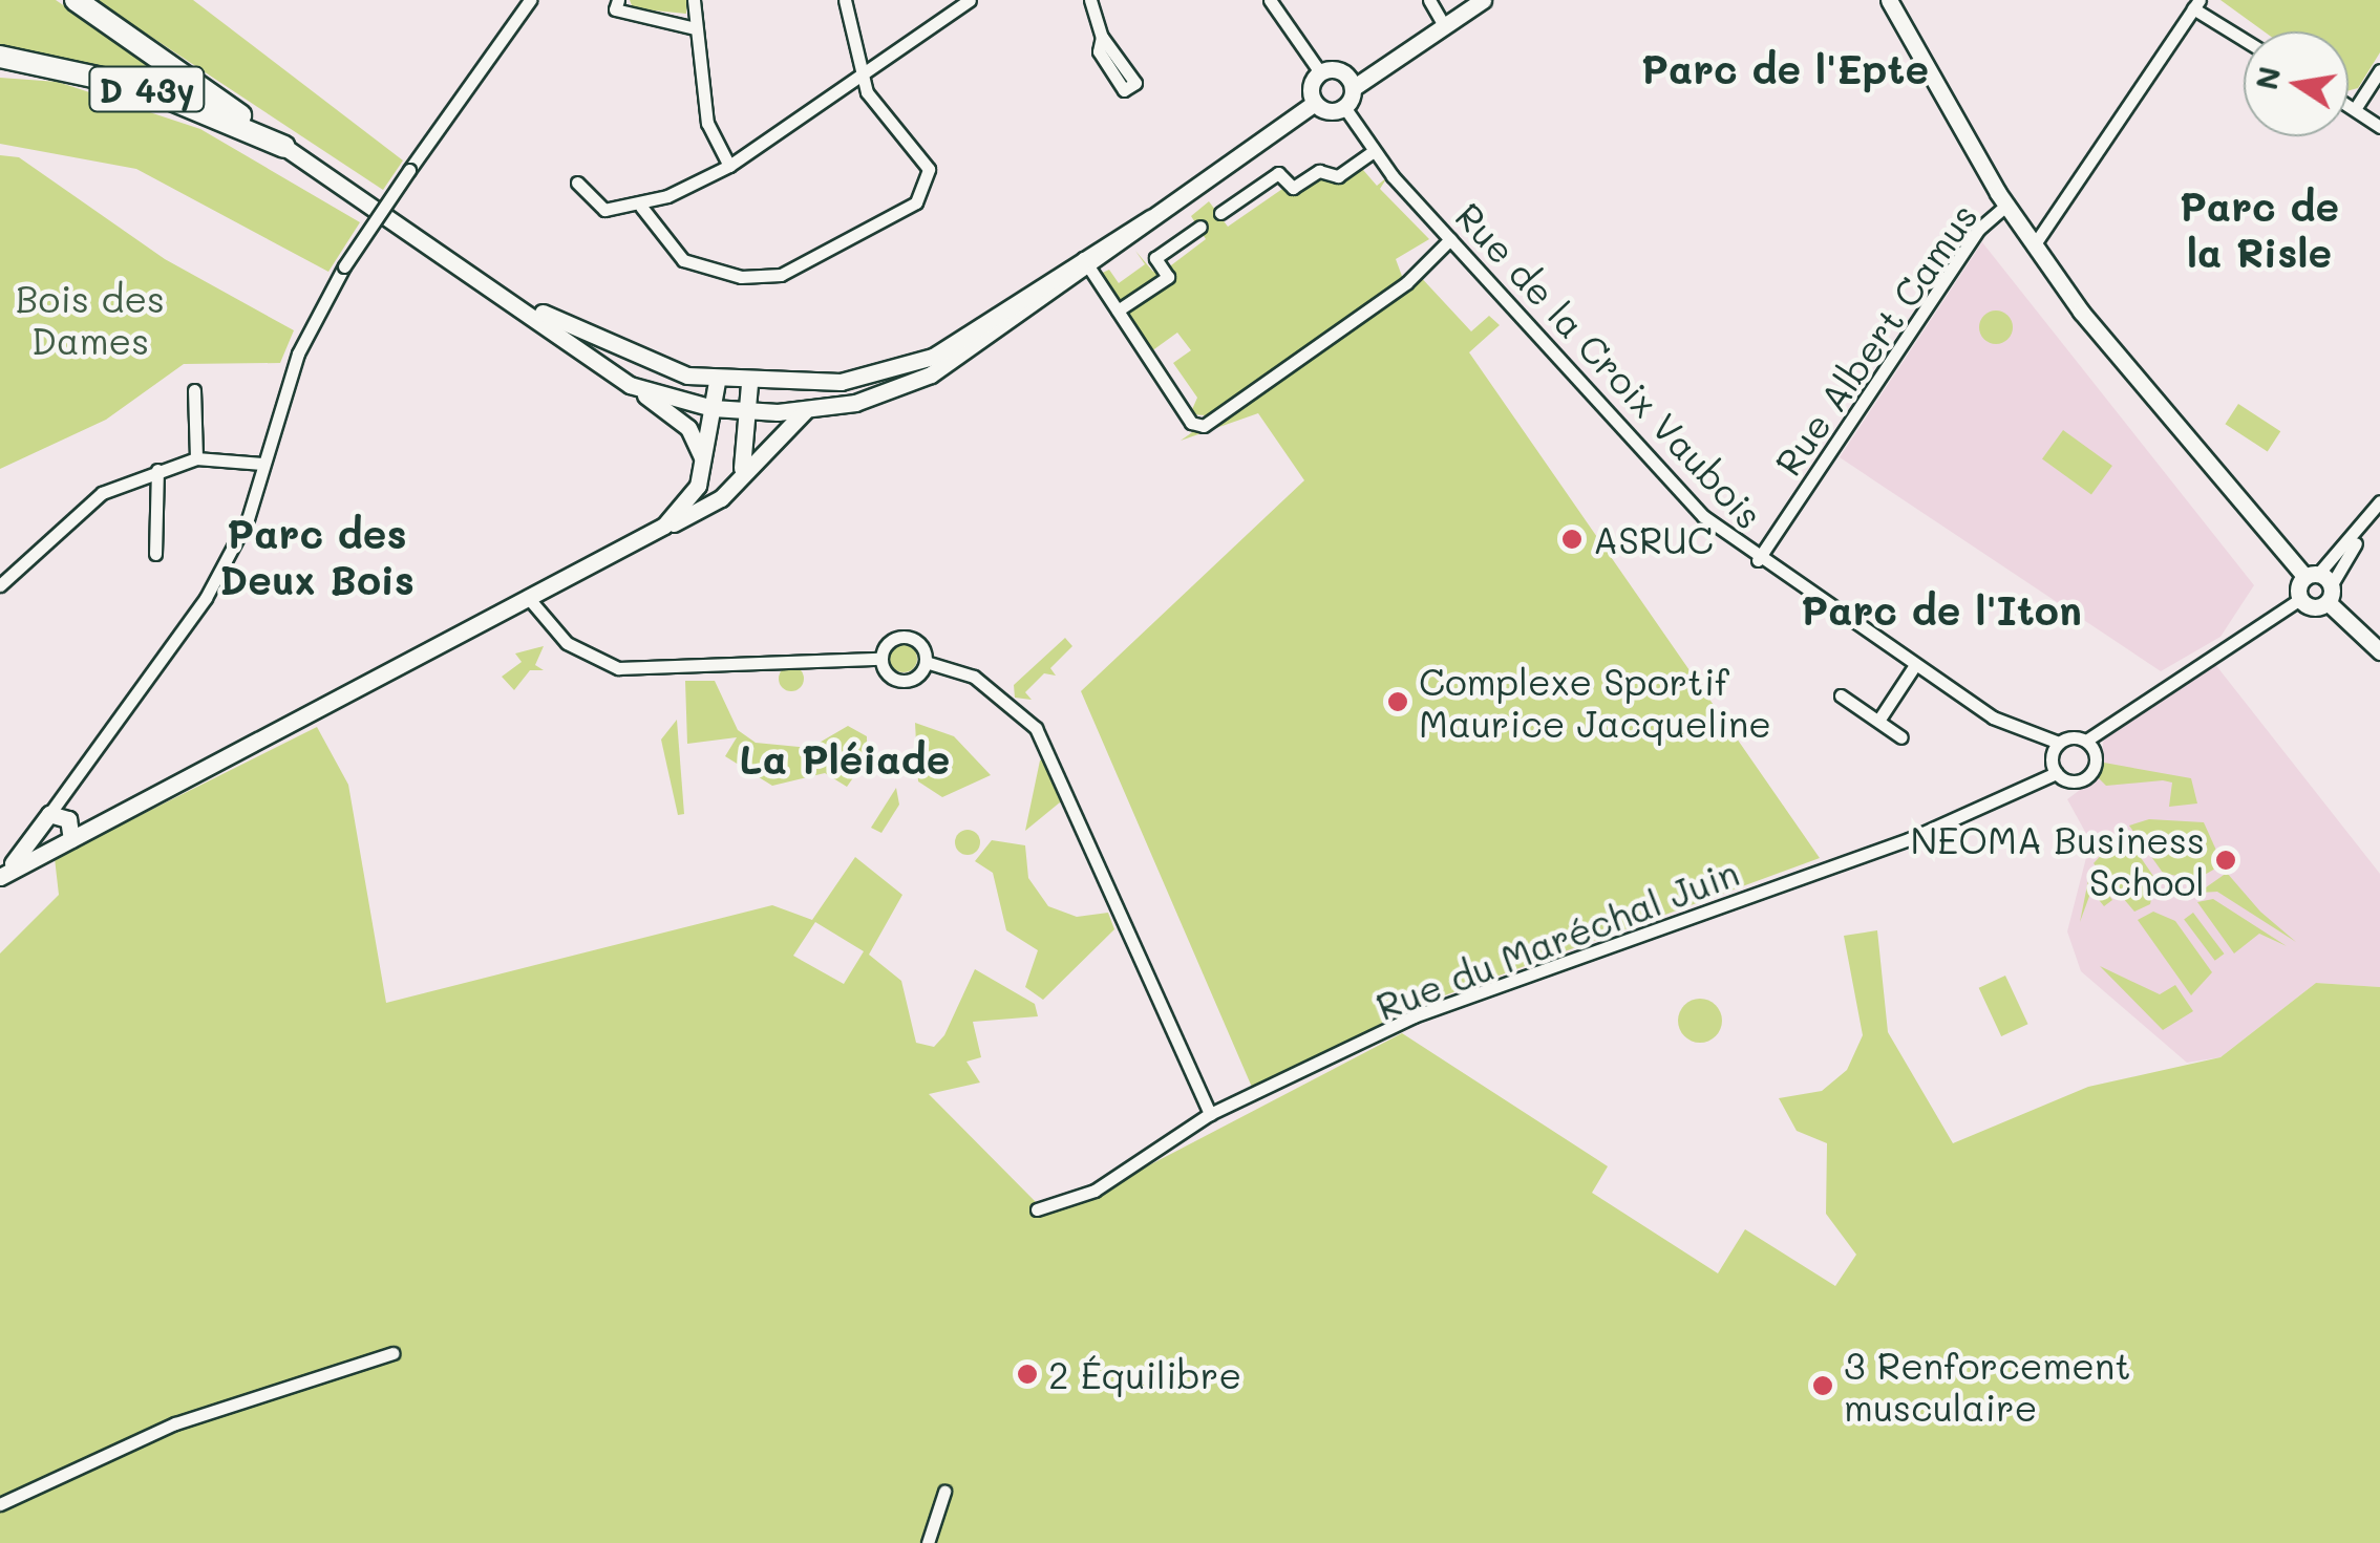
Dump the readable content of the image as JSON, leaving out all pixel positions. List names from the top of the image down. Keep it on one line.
{"streets":{"highway":["D 43y"],"street":["Rue Albert Camus","Rue de la Croix Vaubois","Rue du Maréchal Juin"]},"crossings":[["Rue Albert Camus","Rue de la Croix Vaubois"],["Rue de la Croix Vaubois","Rue du Maréchal Juin"]],"districts":["Parc de l'Epte","Parc de la Risle","Parc des Deux Bois","Parc de l'Iton","La Pléiade"],"parks":["Bois des Dames"],"places":["ASRUC","Complexe Sportif Maurice Jacqueline","NEOMA Business School","2 Équilibre","3 Renforcement musculaire"],"north":"left"}
